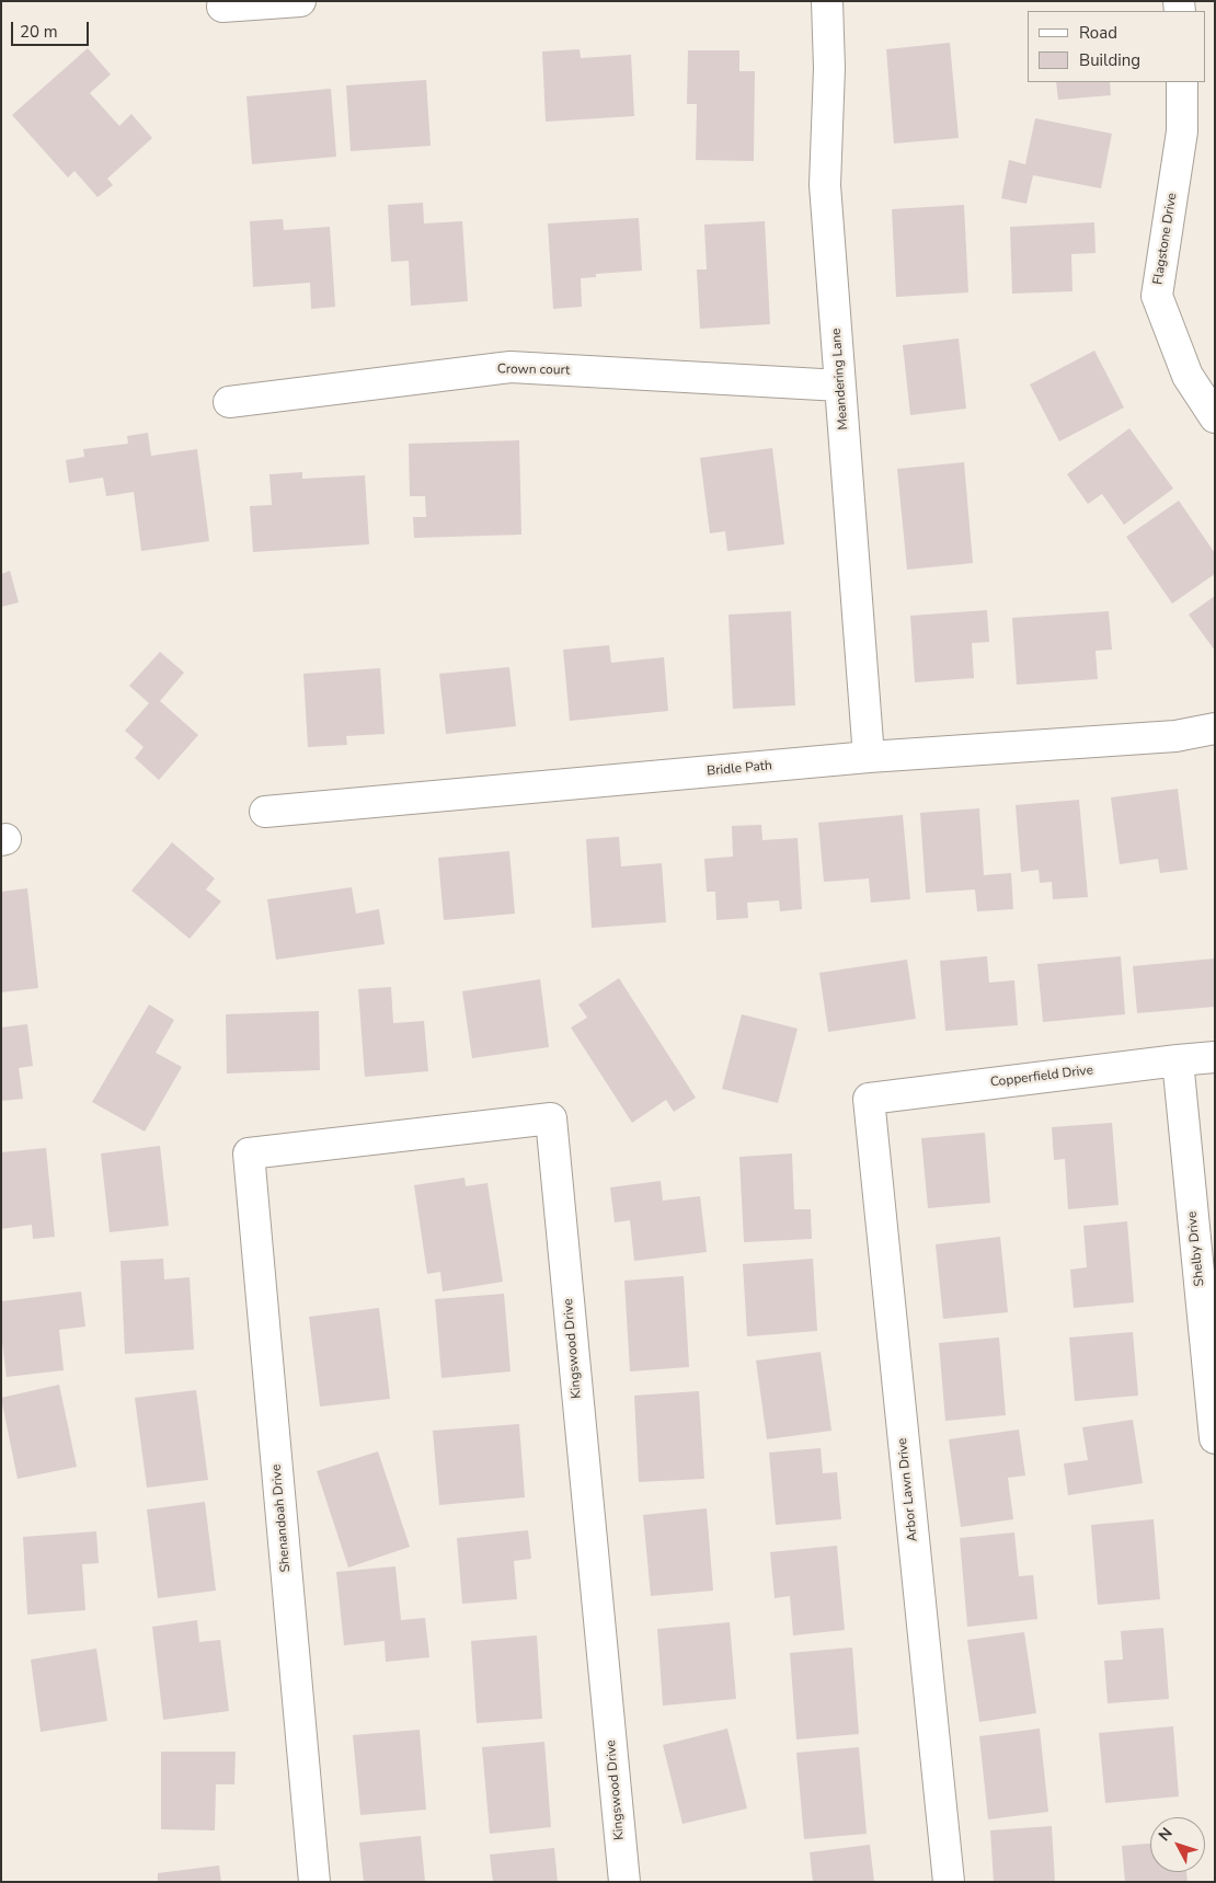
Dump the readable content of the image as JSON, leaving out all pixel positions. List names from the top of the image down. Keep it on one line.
{"streets":{"street":["Flagstone Drive","Crown court","Meandering Lane","Bridle Path","Copperfield Drive","Shelby Drive","Kingswood Drive","Arbor Lawn Drive","Shenandoah Drive"]},"crossings":[["Crown court","Meandering Lane"],["Meandering Lane","Bridle Path"],["Copperfield Drive","Shelby Drive"],["Copperfield Drive","Arbor Lawn Drive"],["Kingswood Drive","Shenandoah Drive"]],"legend":["Road","Building"],"scale_bar":"20 m","north":"top left"}
